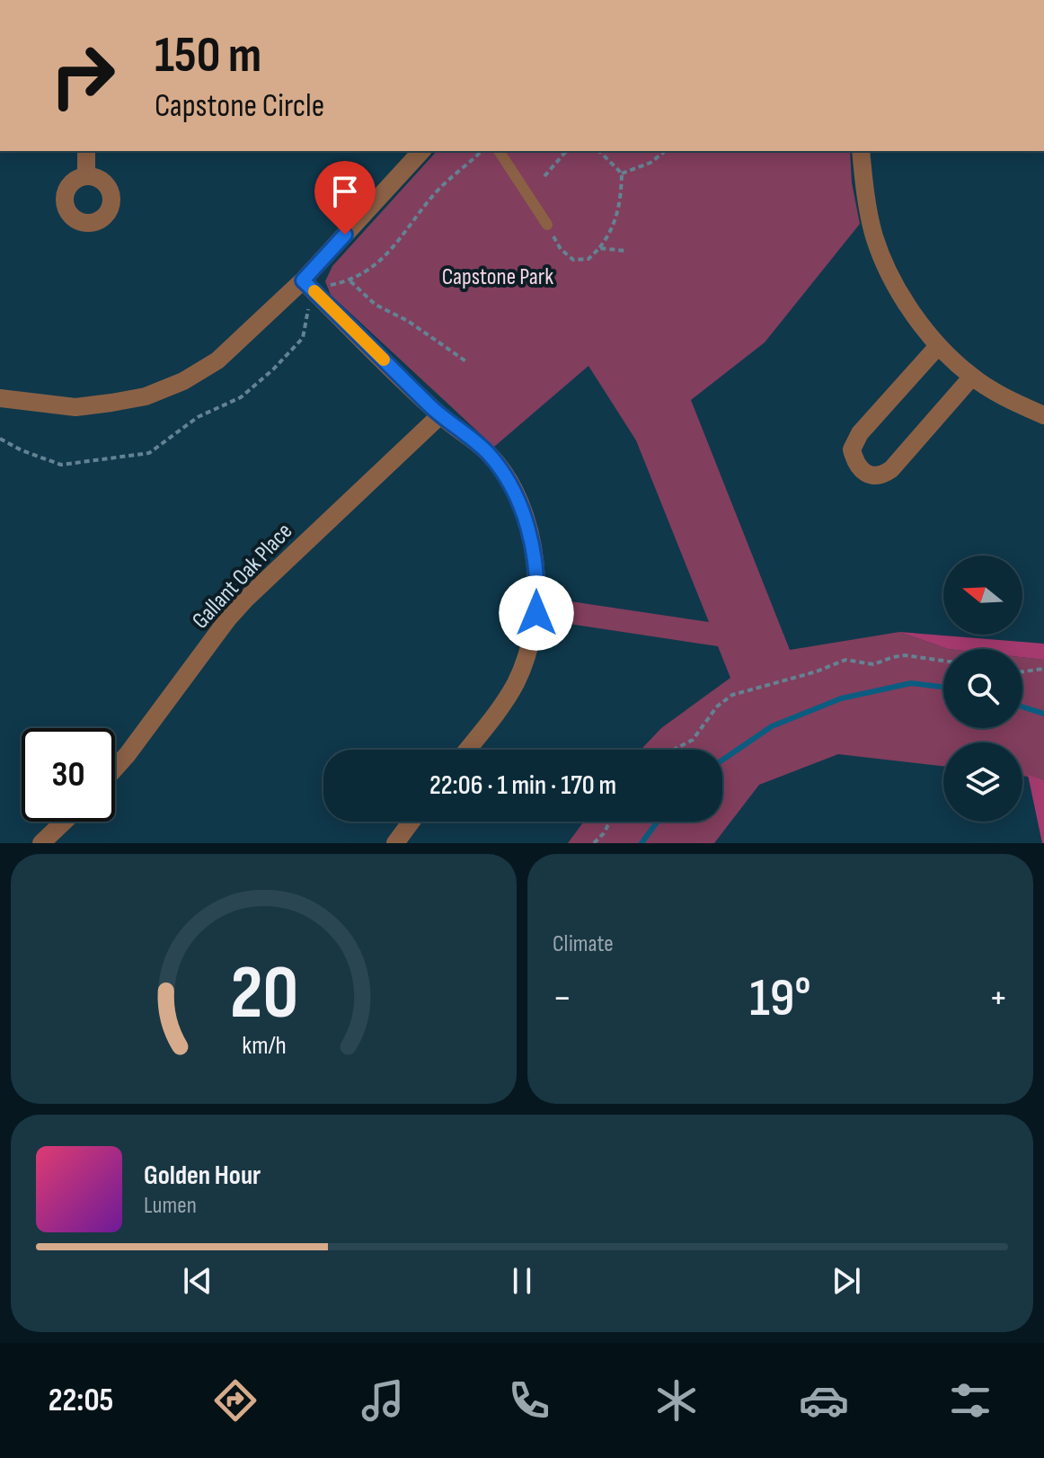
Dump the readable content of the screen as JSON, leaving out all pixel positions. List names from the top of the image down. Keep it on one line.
{"streets":{"street":["Gallant Oak Place"]},"parks":["Capstone Park"],"north":"left","page":{"turn":["150 m","Capstone Circle"],"limit":"30","trip":"22:06 · 1 min · 170 m","tile":"Climate","heat":["−","19°","+"],"song":["Golden Hour","Lumen"],"tabs":"22:05","gauge":["20","km/h"]}}
